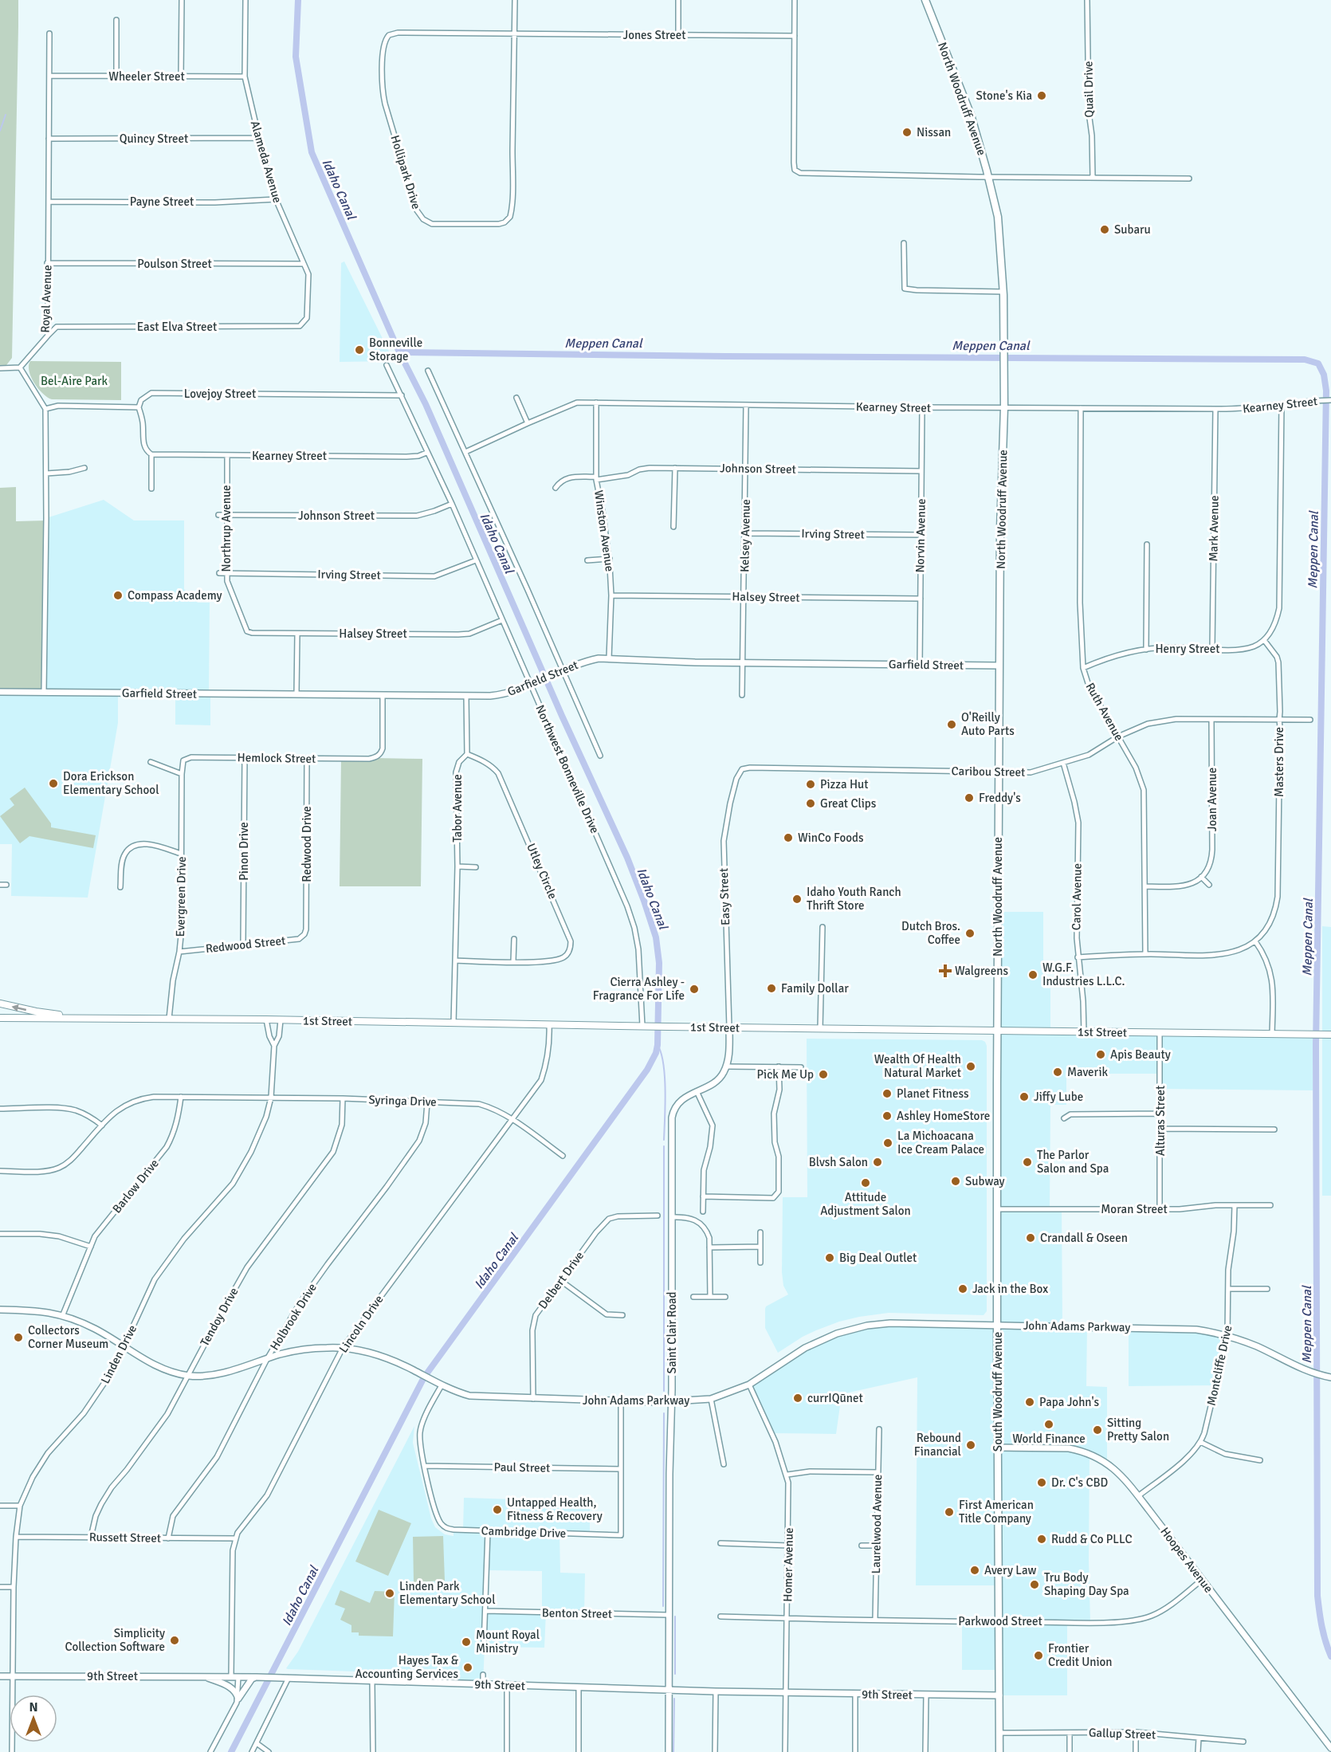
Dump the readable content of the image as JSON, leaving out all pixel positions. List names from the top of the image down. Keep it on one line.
{"streets":{"main road":["North Woodruff Avenue","1st Street","South Woodruff Avenue"],"street":["Jones Street","Wheeler Street","Quail Drive","Quincy Street","Alameda Avenue","Hollipark Drive","Payne Street","Poulson Street","Royal Avenue","East Elva Street","Lovejoy Street","Kearney Street","Johnson Street","Northrup Avenue","Mark Avenue","Winston Avenue","Irving Street","Kelsey Avenue","Norvin Avenue","Halsey Street","Henry Street","Garfield Street","Ruth Avenue","Hemlock Street","Masters Drive","Northwest Bonneville Drive","Caribou Street","Joan Avenue","Tabor Avenue","Redwood Drive","Pinon Drive","Utley Circle","Evergreen Drive","Easy Street","Carol Avenue","Redwood Street","Syringa Drive","Alturas Street","Barlow Drive","Moran Street","Delbert Drive","Tendoy Drive","Holbrook Drive","Lincoln Drive","John Adams Parkway","Saint Clair Road","Linden Drive","Montcliffe Drive","Paul Street","Laurelwood Avenue","Cambridge Drive","Russett Street","Hoopes Avenue","Homer Avenue","Benton Street","Parkwood Street","9th Street","Gallup Street"]},"crossings":[["Jones Street","Hollipark Drive"],["Wheeler Street","Alameda Avenue"],["Wheeler Street","Royal Avenue"],["North Woodruff Avenue","Kearney Street"],["North Woodruff Avenue","Garfield Street"],["North Woodruff Avenue","Caribou Street"],["North Woodruff Avenue","1st Street"],["North Woodruff Avenue","South Woodruff Avenue"],["Quincy Street","Alameda Avenue"],["Quincy Street","Royal Avenue"],["Alameda Avenue","Payne Street"],["Alameda Avenue","Poulson Street"],["Alameda Avenue","East Elva Street"],["Payne Street","Royal Avenue"],["Poulson Street","Royal Avenue"],["Royal Avenue","East Elva Street"],["Lovejoy Street","Northwest Bonneville Drive"],["Kearney Street","Northrup Avenue"],["Kearney Street","Mark Avenue"],["Kearney Street","Winston Avenue"],["Kearney Street","Kelsey Avenue"],["Kearney Street","Norvin Avenue"],["Kearney Street","Ruth Avenue"],["Kearney Street","Northwest Bonneville Drive"],["Johnson Street","Northrup Avenue"],["Johnson Street","Winston Avenue"],["Johnson Street","Kelsey Avenue"],["Johnson Street","Norvin Avenue"],["Johnson Street","Northwest Bonneville Drive"],["Northrup Avenue","Irving Street"],["Northrup Avenue","Halsey Street"],["Mark Avenue","Henry Street"],["Winston Avenue","Halsey Street"],["Winston Avenue","Garfield Street"],["Irving Street","Kelsey Avenue"],["Irving Street","Norvin Avenue"],["Irving Street","Northwest Bonneville Drive"],["Kelsey Avenue","Halsey Street"],["Kelsey Avenue","Garfield Street"],["Norvin Avenue","Halsey Street"],["Norvin Avenue","Garfield Street"],["Halsey Street","Northwest Bonneville Drive"],["Henry Street","Ruth Avenue"],["Henry Street","Masters Drive"],["Garfield Street","Hemlock Street"],["Garfield Street","Northwest Bonneville Drive"],["Garfield Street","Tabor Avenue"],["Ruth Avenue","Masters Drive"],["Ruth Avenue","Caribou Street"],["Hemlock Street","Redwood Drive"],["Hemlock Street","Pinon Drive"],["Hemlock Street","Evergreen Drive"],["Masters Drive","Caribou Street"],["Masters Drive","Carol Avenue"],["Northwest Bonneville Drive","1st Street"],["Caribou Street","Joan Avenue"],["Caribou Street","Easy Street"],["Caribou Street","Carol Avenue"],["Tabor Avenue","Utley Circle"],["Tabor Avenue","1st Street"],["Redwood Drive","Redwood Street"],["Pinon Drive","Redwood Street"],["Evergreen Drive","Redwood Street"],["Evergreen Drive","1st Street"],["Easy Street","1st Street"],["Carol Avenue","1st Street"],["1st Street","Alturas Street"],["1st Street","Lincoln Drive"],["1st Street","Linden Drive"],["1st Street","South Woodruff Avenue"],["Syringa Drive","Barlow Drive"],["Syringa Drive","Tendoy Drive"],["Syringa Drive","Holbrook Drive"],["Syringa Drive","Lincoln Drive"],["Syringa Drive","Linden Drive"],["Alturas Street","Moran Street"],["Barlow Drive","John Adams Parkway"],["Moran Street","Montcliffe Drive"],["Moran Street","South Woodruff Avenue"],["Delbert Drive","John Adams Parkway"],["Tendoy Drive","John Adams Parkway"],["Tendoy Drive","Russett Street"],["Holbrook Drive","John Adams Parkway"],["Holbrook Drive","Russett Street"],["Lincoln Drive","John Adams Parkway"],["Lincoln Drive","Russett Street"],["Lincoln Drive","9th Street"],["John Adams Parkway","Saint Clair Road"],["John Adams Parkway","Linden Drive"],["John Adams Parkway","Montcliffe Drive"],["John Adams Parkway","South Woodruff Avenue"],["John Adams Parkway","Cambridge Drive"],["John Adams Parkway","Homer Avenue"],["Saint Clair Road","Benton Street"],["Saint Clair Road","9th Street"],["Linden Drive","Russett Street"],["Linden Drive","9th Street"],["Montcliffe Drive","Hoopes Avenue"],["South Woodruff Avenue","Hoopes Avenue"],["South Woodruff Avenue","Parkwood Street"],["South Woodruff Avenue","9th Street"],["South Woodruff Avenue","Gallup Street"],["Paul Street","Cambridge Drive"],["Laurelwood Avenue","Parkwood Street"],["Hoopes Avenue","Parkwood Street"],["Homer Avenue","Parkwood Street"],["Homer Avenue","9th Street"]],"water":["Idaho Canal","Meppen Canal"],"parks":["Bel-Aire Park"],"places":{"other":["Stone's Kia","Nissan","Subaru","Bonneville Storage","Compass Academy","O'Reilly Auto Parts","Dora Erickson Elementary School","Pizza Hut","Freddy's","Great Clips","WinCo Foods","Idaho Youth Ranch Thrift Store","Dutch Bros. Coffee","W.G.F. Industries L.L.C.","Family Dollar","Cierra Ashley - Fragrance For Life","Apis Beauty","Wealth Of Health Natural Market","Maverik","Pick Me Up","Planet Fitness","Jiffy Lube","Ashley HomeStore","La Michoacana Ice Cream Palace","Blvsh Salon","The Parlor Salon and Spa","Subway","Attitude Adjustment Salon","Crandall & Oseen","Big Deal Outlet","Jack in the Box","Collectors Corner Museum","currIQūnet","Papa John's","World Finance","Sitting Pretty Salon","Rebound Financial","Dr. C's CBD","Untapped Health, Fitness & Recovery","First American Title Company","Rudd & Co PLLC","Avery Law","Tru Body Shaping Day Spa","Linden Park Elementary School","Simplicity Collection Software","Mount Royal Ministry","Frontier Credit Union","Hayes Tax & Accounting Services"],"health":["Walgreens"]},"north":"top"}
